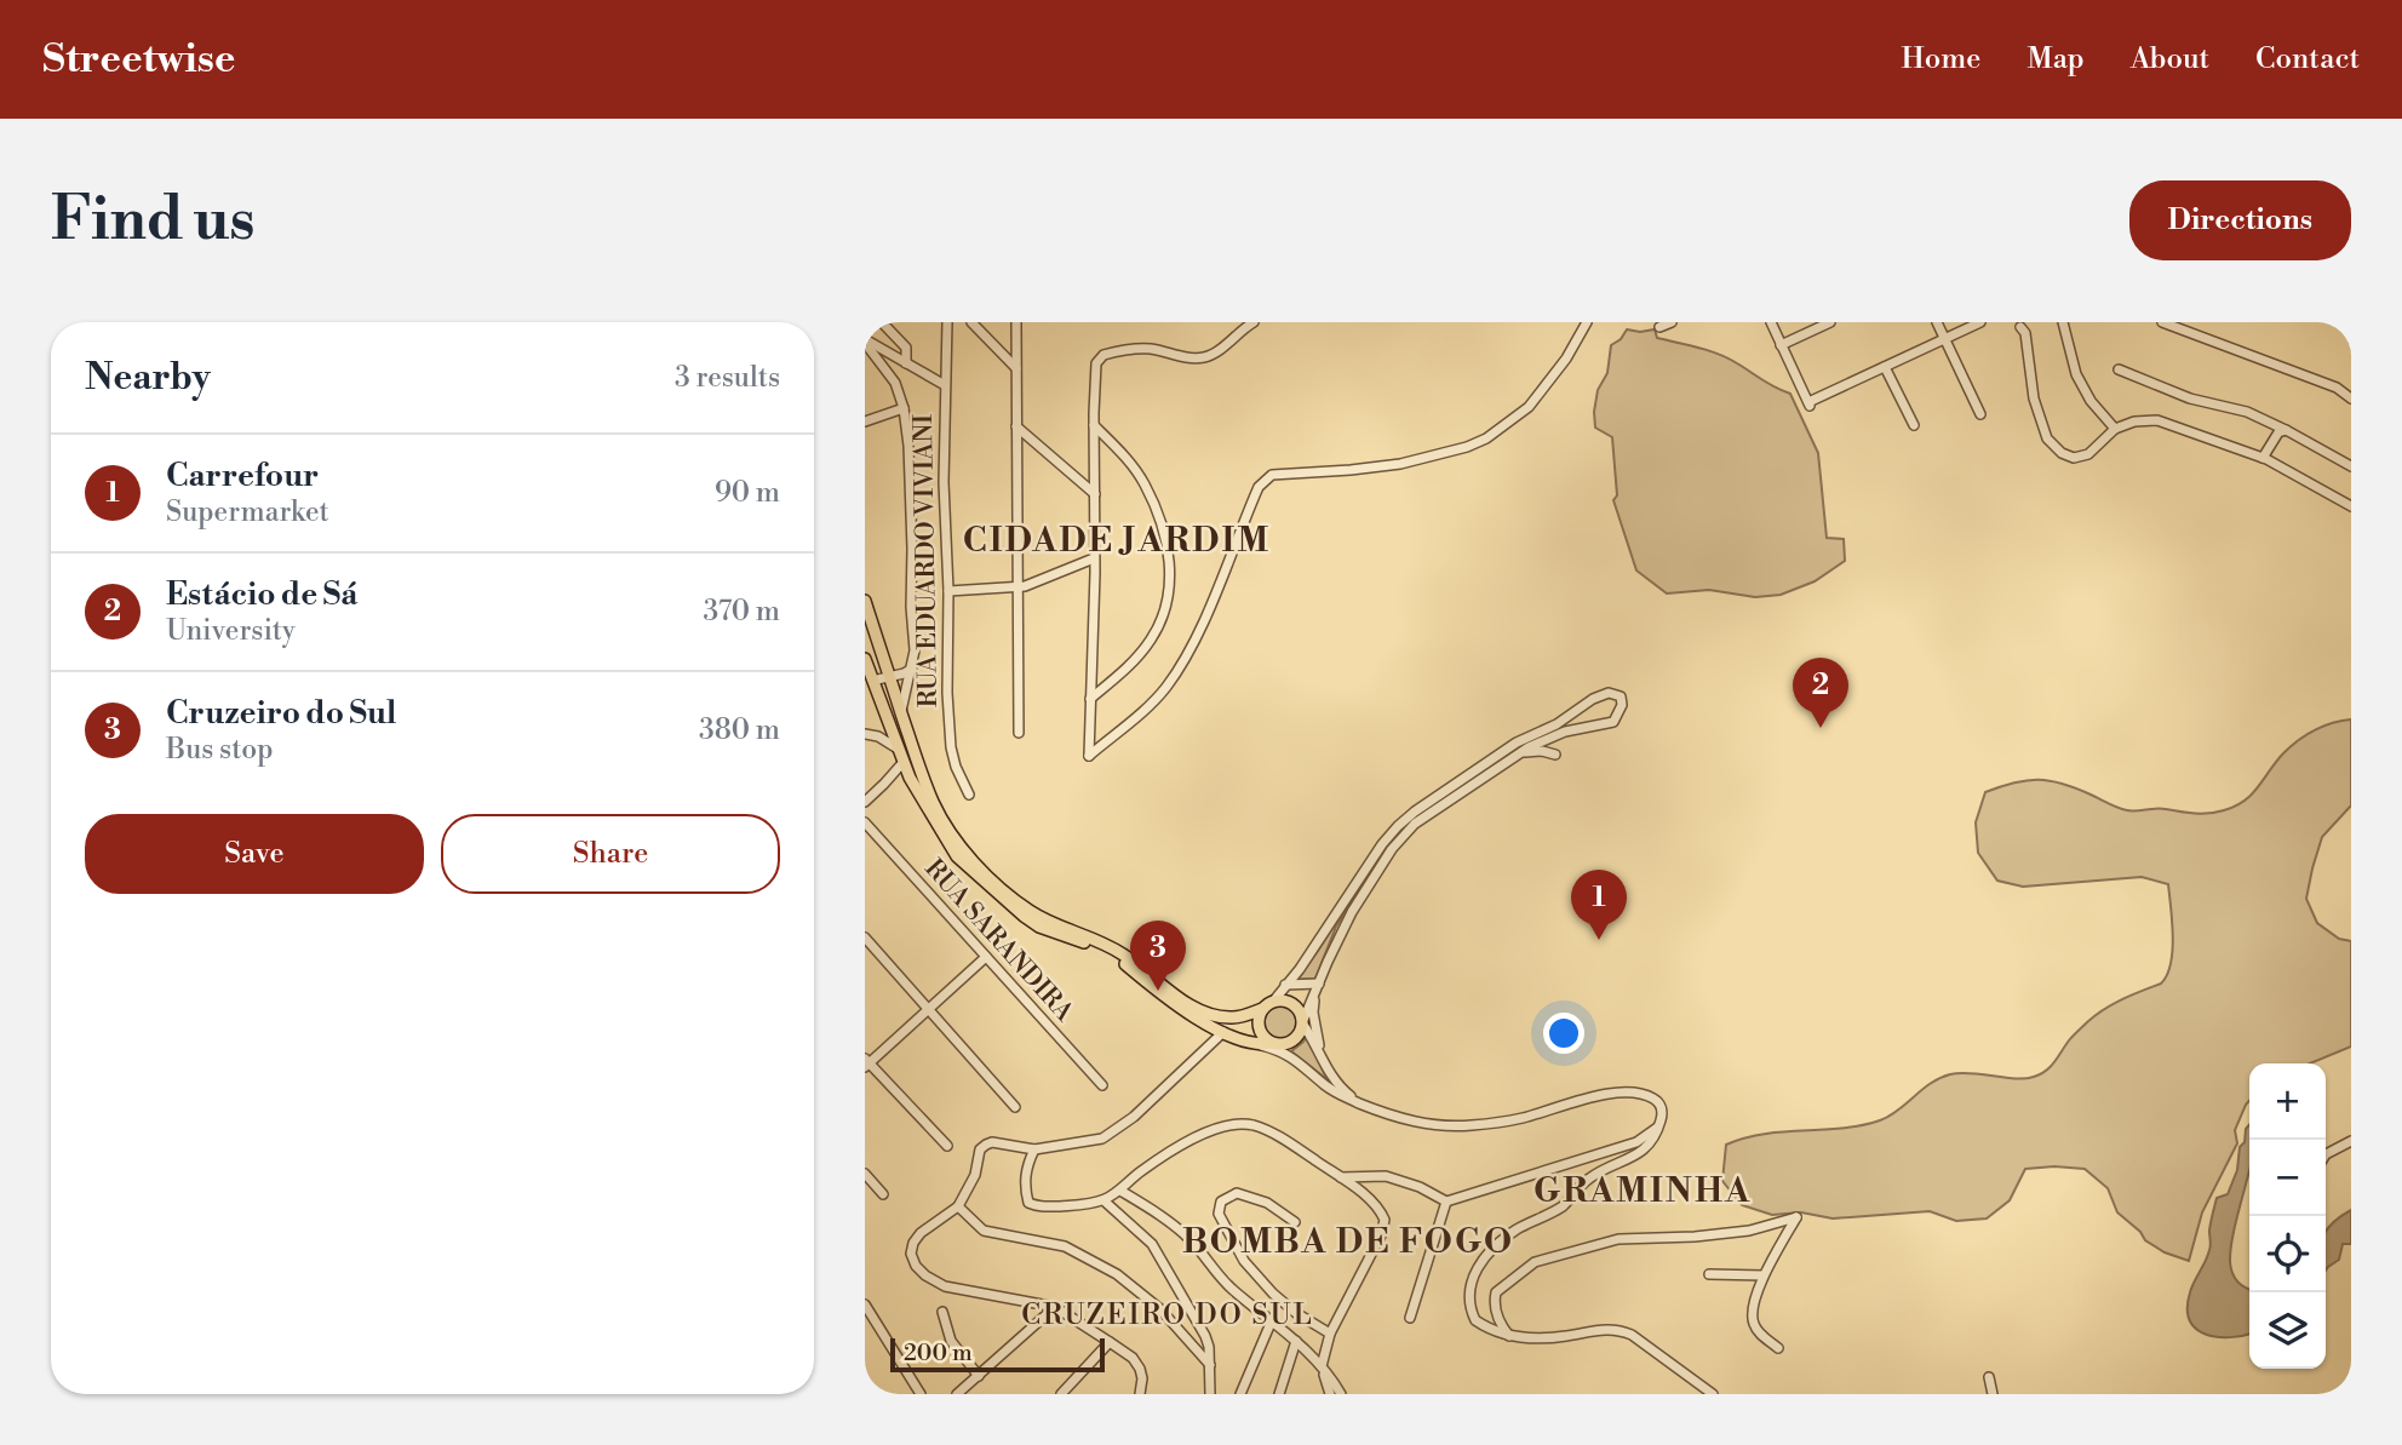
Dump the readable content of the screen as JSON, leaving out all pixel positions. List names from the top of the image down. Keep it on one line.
{"streets":{"street":["RUA EDUARDO VIVIANI","RUA SARANDIRA"]},"districts":["CIDADE JARDIM","GRAMINHA","BOMBA DE FOGO","CRUZEIRO DO SUL"],"scale_bar":"200 m","page":{"header":"Streetwise","nav":["Home","Map","About","Contact"],"buttons":["Directions",["Save","Share"]],"title":"Find us","heading":["Nearby","3 results"],"list":[{"mark":"1","name":"Carrefour","note":"Supermarket","value":"90 m"},{"mark":"2","name":"Estácio de Sá","note":"University","value":"370 m"},{"mark":"3","name":"Cruzeiro do Sul","note":"Bus stop","value":"380 m"}],"pins":["2","1","3"],"map_buttons":["+","−"],"scale":"200 m"}}
